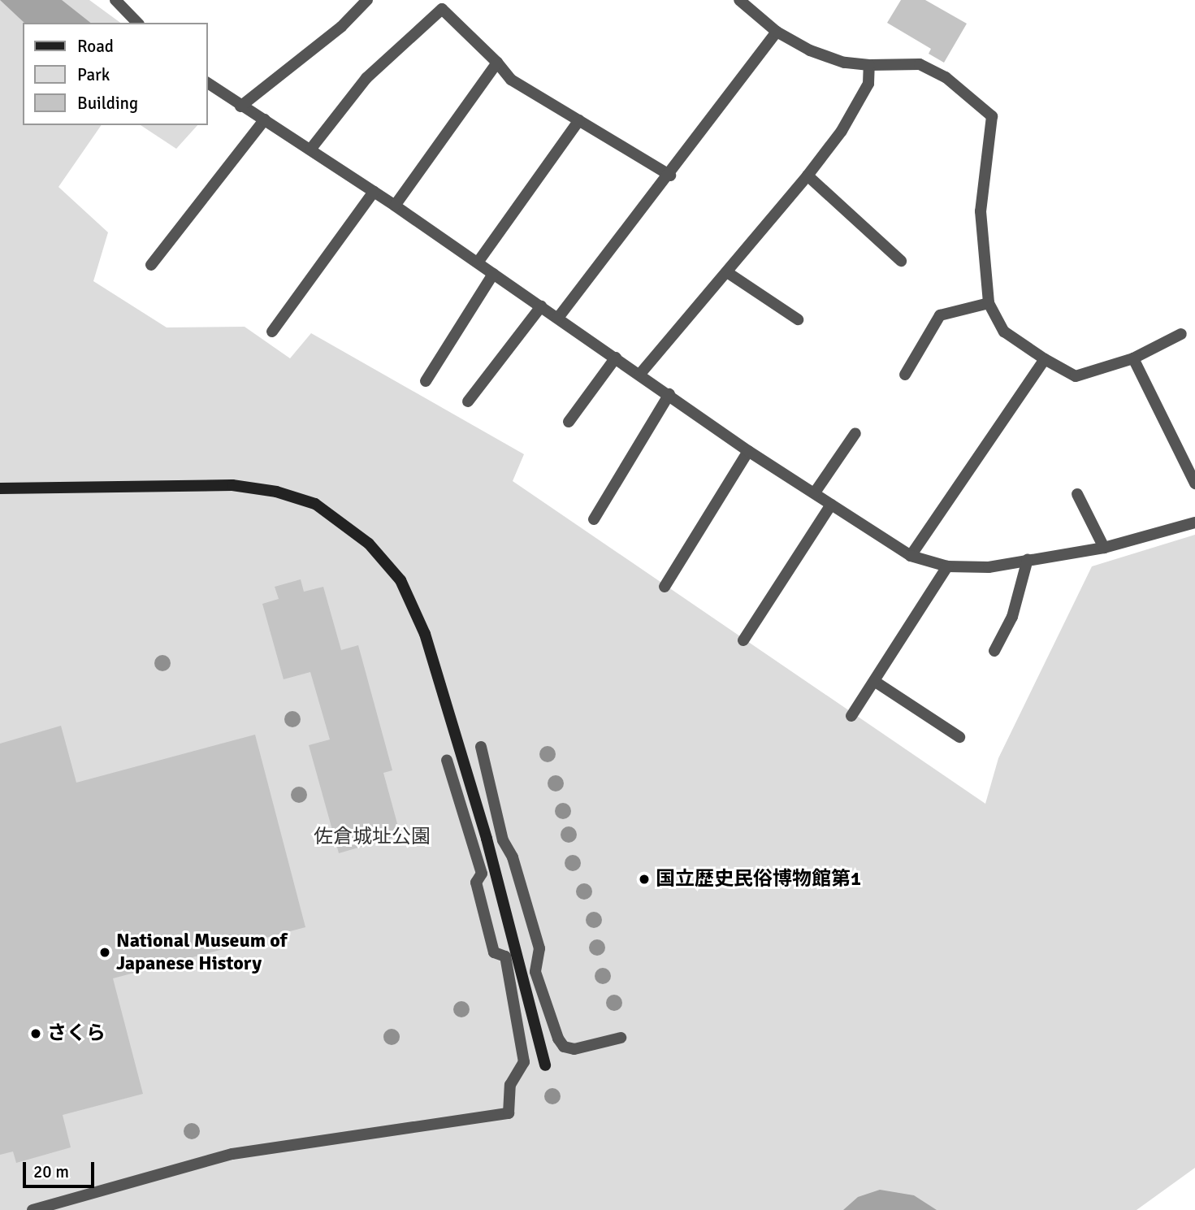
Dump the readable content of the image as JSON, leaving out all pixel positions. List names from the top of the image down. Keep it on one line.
{"parks":["佐倉城址公園"],"places":["国立歴史民俗博物館第1","National Museum of Japanese History","さくら"],"legend":["Road","Park","Building"],"scale_bar":"20 m"}
